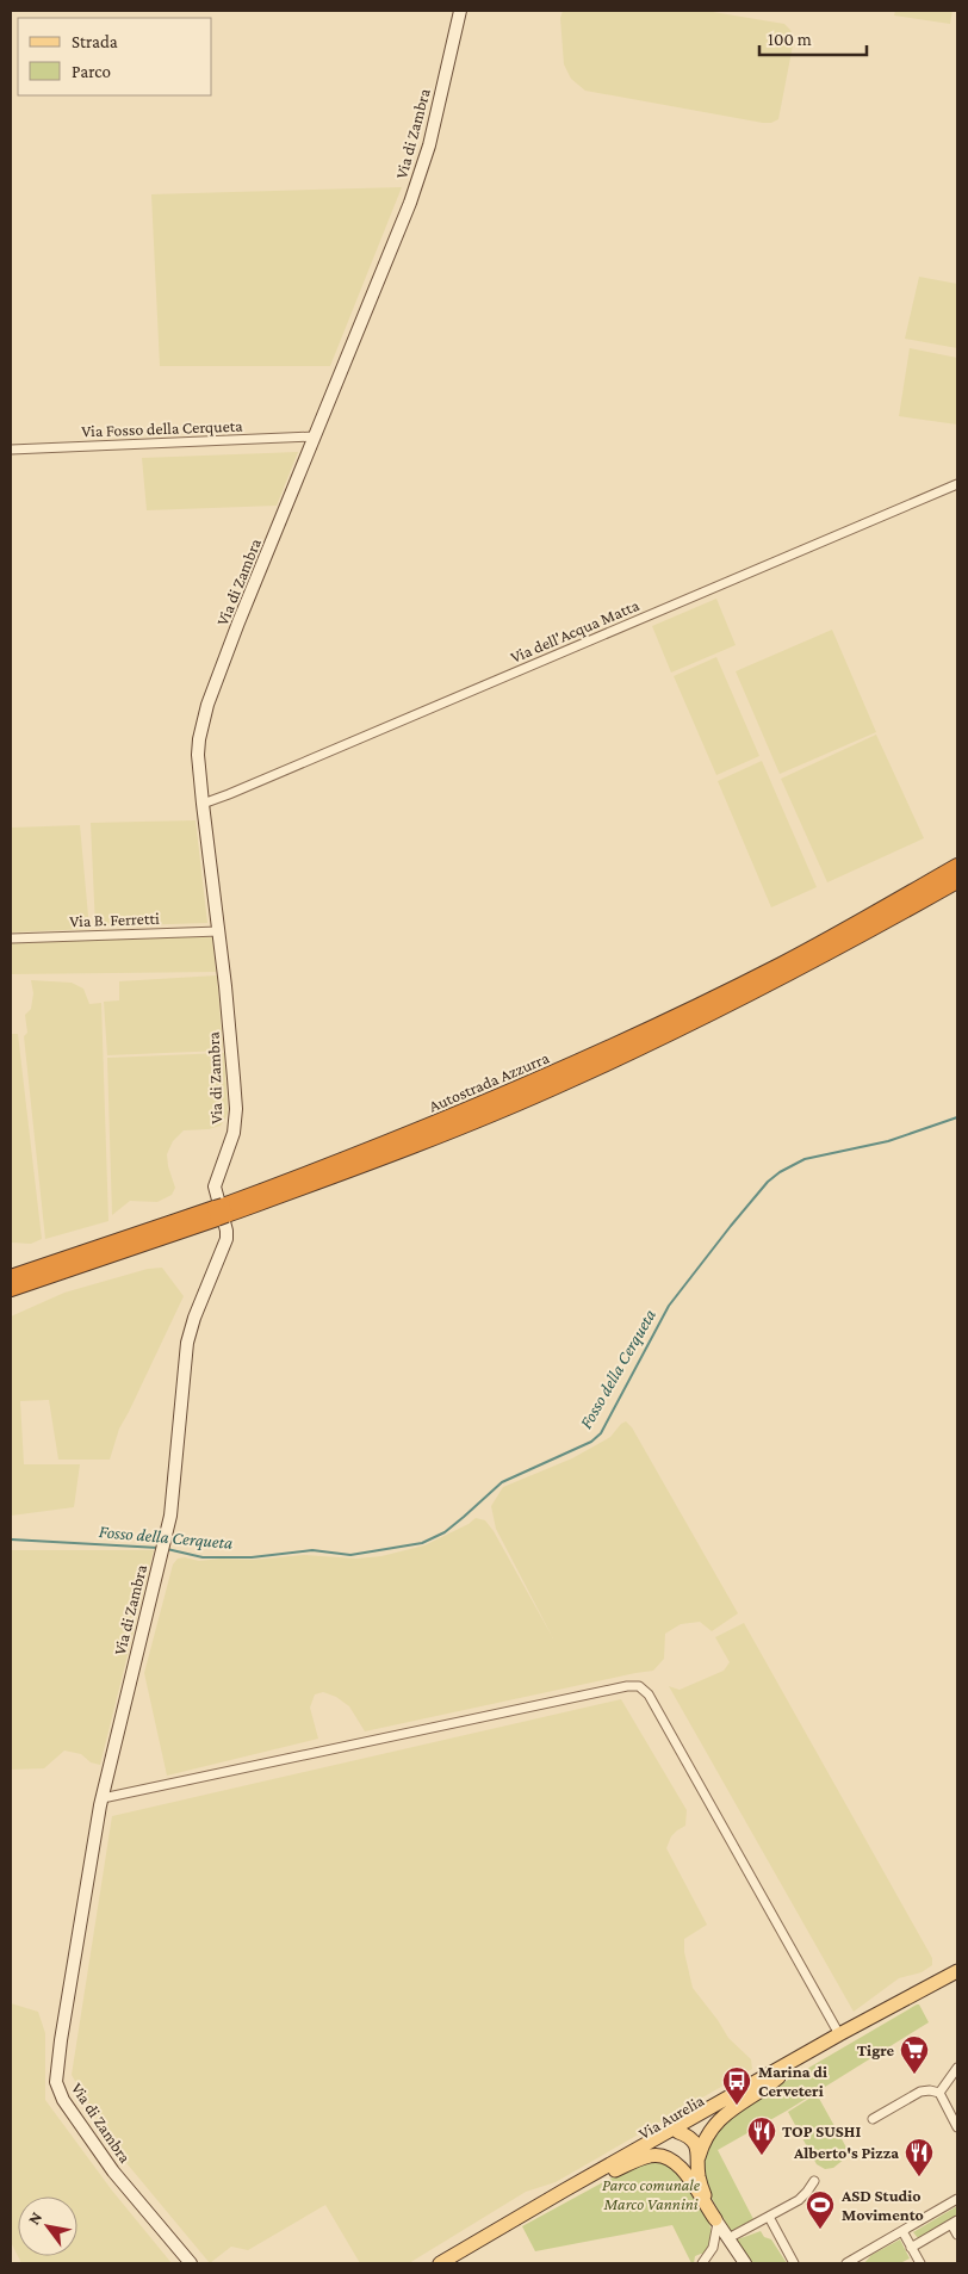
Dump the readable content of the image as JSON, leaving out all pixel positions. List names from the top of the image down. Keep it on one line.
{"streets":{"highway":["Autostrada Azzurra"],"main road":["Via Aurelia"],"street":["Via di Zambra","Via Fosso della Cerqueta","Via dell'Acqua Matta","Via B. Ferretti"]},"crossings":[["Via di Zambra","Via Fosso della Cerqueta"],["Via di Zambra","Via dell'Acqua Matta"],["Via di Zambra","Via B. Ferretti"]],"water":["Fosso della Cerqueta"],"parks":["Parco comunale Marco Vannini"],"places":{"supermarket":["Tigre"],"bus stop":["Marina di Cerveteri"],"restaurant":["TOP SUSHI","Alberto's Pizza"],"sports":["ASD Studio Movimento"]},"legend":["Strada","Parco"],"scale_bar":"100 m","north":"top left"}
